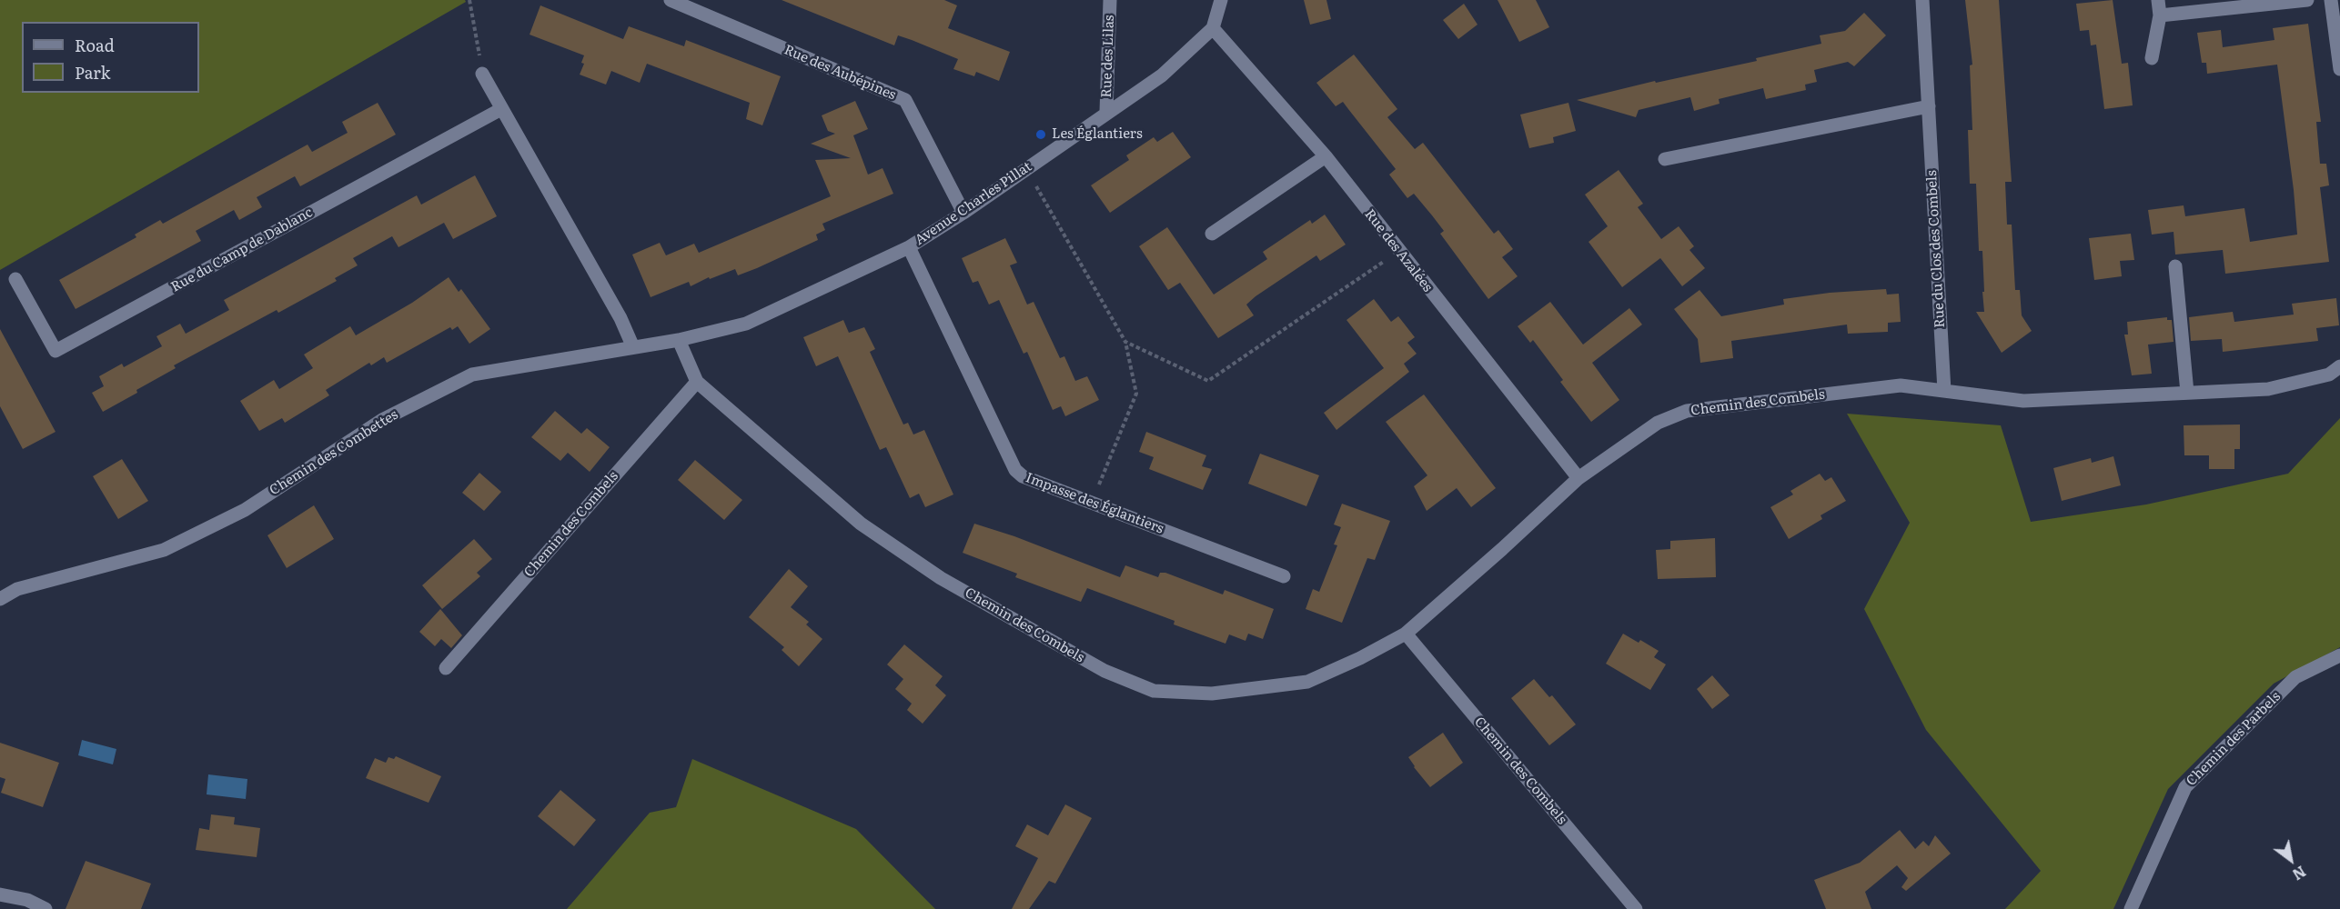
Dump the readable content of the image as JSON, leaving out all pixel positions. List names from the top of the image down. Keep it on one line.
{"streets":{"street":["Rue des Lilas","Rue des Aubépines","Avenue Charles Pillat","Rue du Clos des Combels","Rue du Camp de Dablanc","Rue des Azalées","Chemin des Combels","Chemin des Combettes","Impasse des Églantiers","Chemin des Parbels"]},"crossings":[["Rue des Lilas","Avenue Charles Pillat"],["Rue des Aubépines","Avenue Charles Pillat"],["Avenue Charles Pillat","Rue des Azalées"],["Avenue Charles Pillat","Chemin des Combels"],["Avenue Charles Pillat","Chemin des Combettes"],["Avenue Charles Pillat","Impasse des Églantiers"],["Rue du Clos des Combels","Chemin des Combels"],["Rue des Azalées","Chemin des Combels"],["Chemin des Combels","Chemin des Combettes"]],"places":["Les Églantiers"],"legend":["Road","Park"],"north":"bottom right"}
